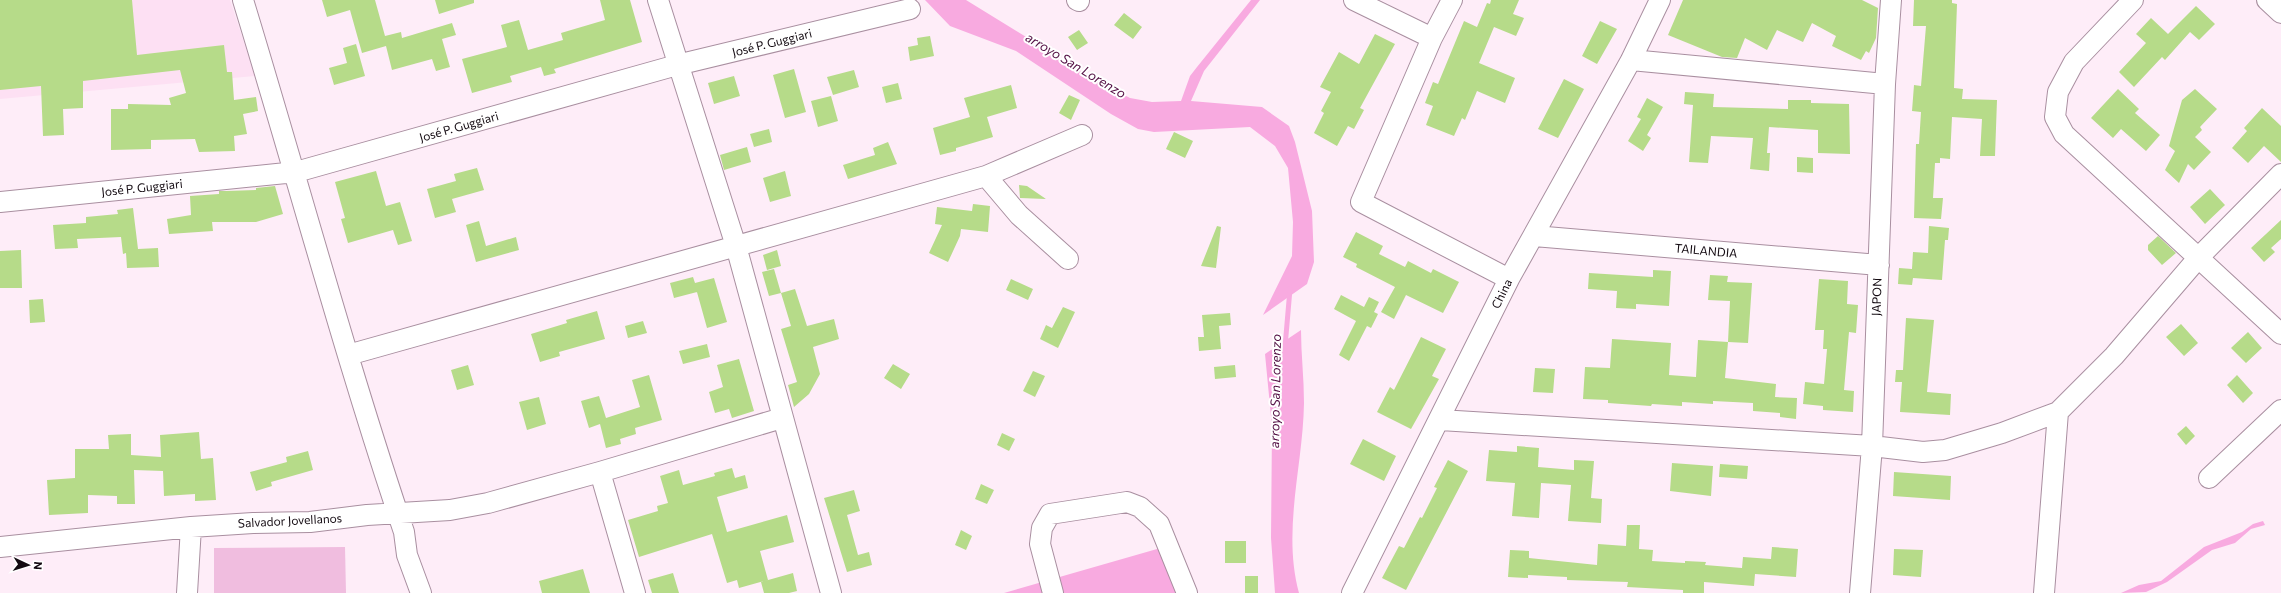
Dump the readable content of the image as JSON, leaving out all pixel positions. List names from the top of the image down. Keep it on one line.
{"streets":{"street":["José P. Guggiari","TAILANDIA","China","JAPON","Salvador Jovellanos"]},"crossings":[["TAILANDIA","China"],["TAILANDIA","JAPON"]],"water":["arroyo San Lorenzo"],"north":"right"}
